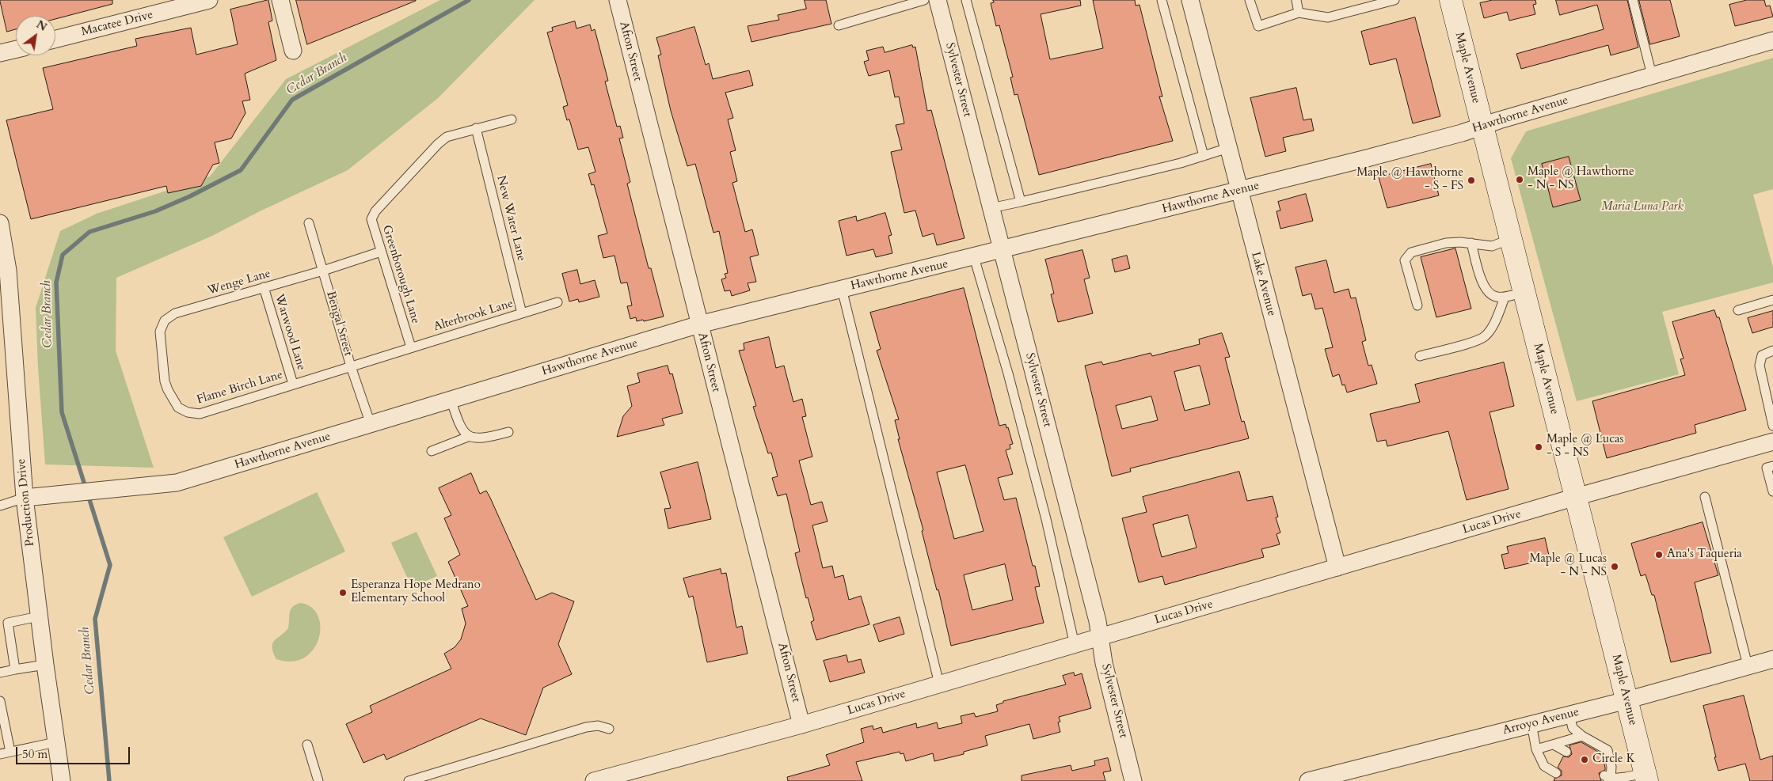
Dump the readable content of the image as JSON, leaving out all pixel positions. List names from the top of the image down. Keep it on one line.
{"streets":{"main road":["Maple Avenue"],"street":["Macatee Drive","Afton Street","Sylvester Street","Hawthorne Avenue","Lake Avenue","Production Drive","Lucas Drive","Arroyo Avenue"],"lane":["New Water Lane","Greenborough Lane","Wenge Lane","Alterbrook Lane","Bengal Street","Warwood Lane","Flame Birch Lane"]},"crossings":[["Afton Street","Hawthorne Avenue"],["Afton Street","Lucas Drive"],["Maple Avenue","Hawthorne Avenue"],["Maple Avenue","Lucas Drive"],["Maple Avenue","Arroyo Avenue"],["Sylvester Street","Hawthorne Avenue"],["Sylvester Street","Lucas Drive"],["Hawthorne Avenue","Lake Avenue"],["Hawthorne Avenue","Bengal Street"],["Hawthorne Avenue","Production Drive"],["New Water Lane","Greenborough Lane"],["New Water Lane","Alterbrook Lane"],["Greenborough Lane","Wenge Lane"],["Greenborough Lane","Alterbrook Lane"],["Wenge Lane","Bengal Street"],["Wenge Lane","Warwood Lane"],["Wenge Lane","Flame Birch Lane"],["Lake Avenue","Lucas Drive"],["Alterbrook Lane","Bengal Street"],["Alterbrook Lane","Flame Birch Lane"],["Bengal Street","Flame Birch Lane"],["Warwood Lane","Flame Birch Lane"]],"water":["Cedar Branch"],"parks":["Maria Luna Park"],"places":["Maple @ Hawthorne - N - NS","Maple @ Hawthorne - S - FS","Maple @ Lucas - S - NS","Ana's Taqueria","Maple @ Lucas - N - NS","Esperanza Hope Medrano Elementary School","Circle K"],"scale_bar":"50 m","north":"top right"}
